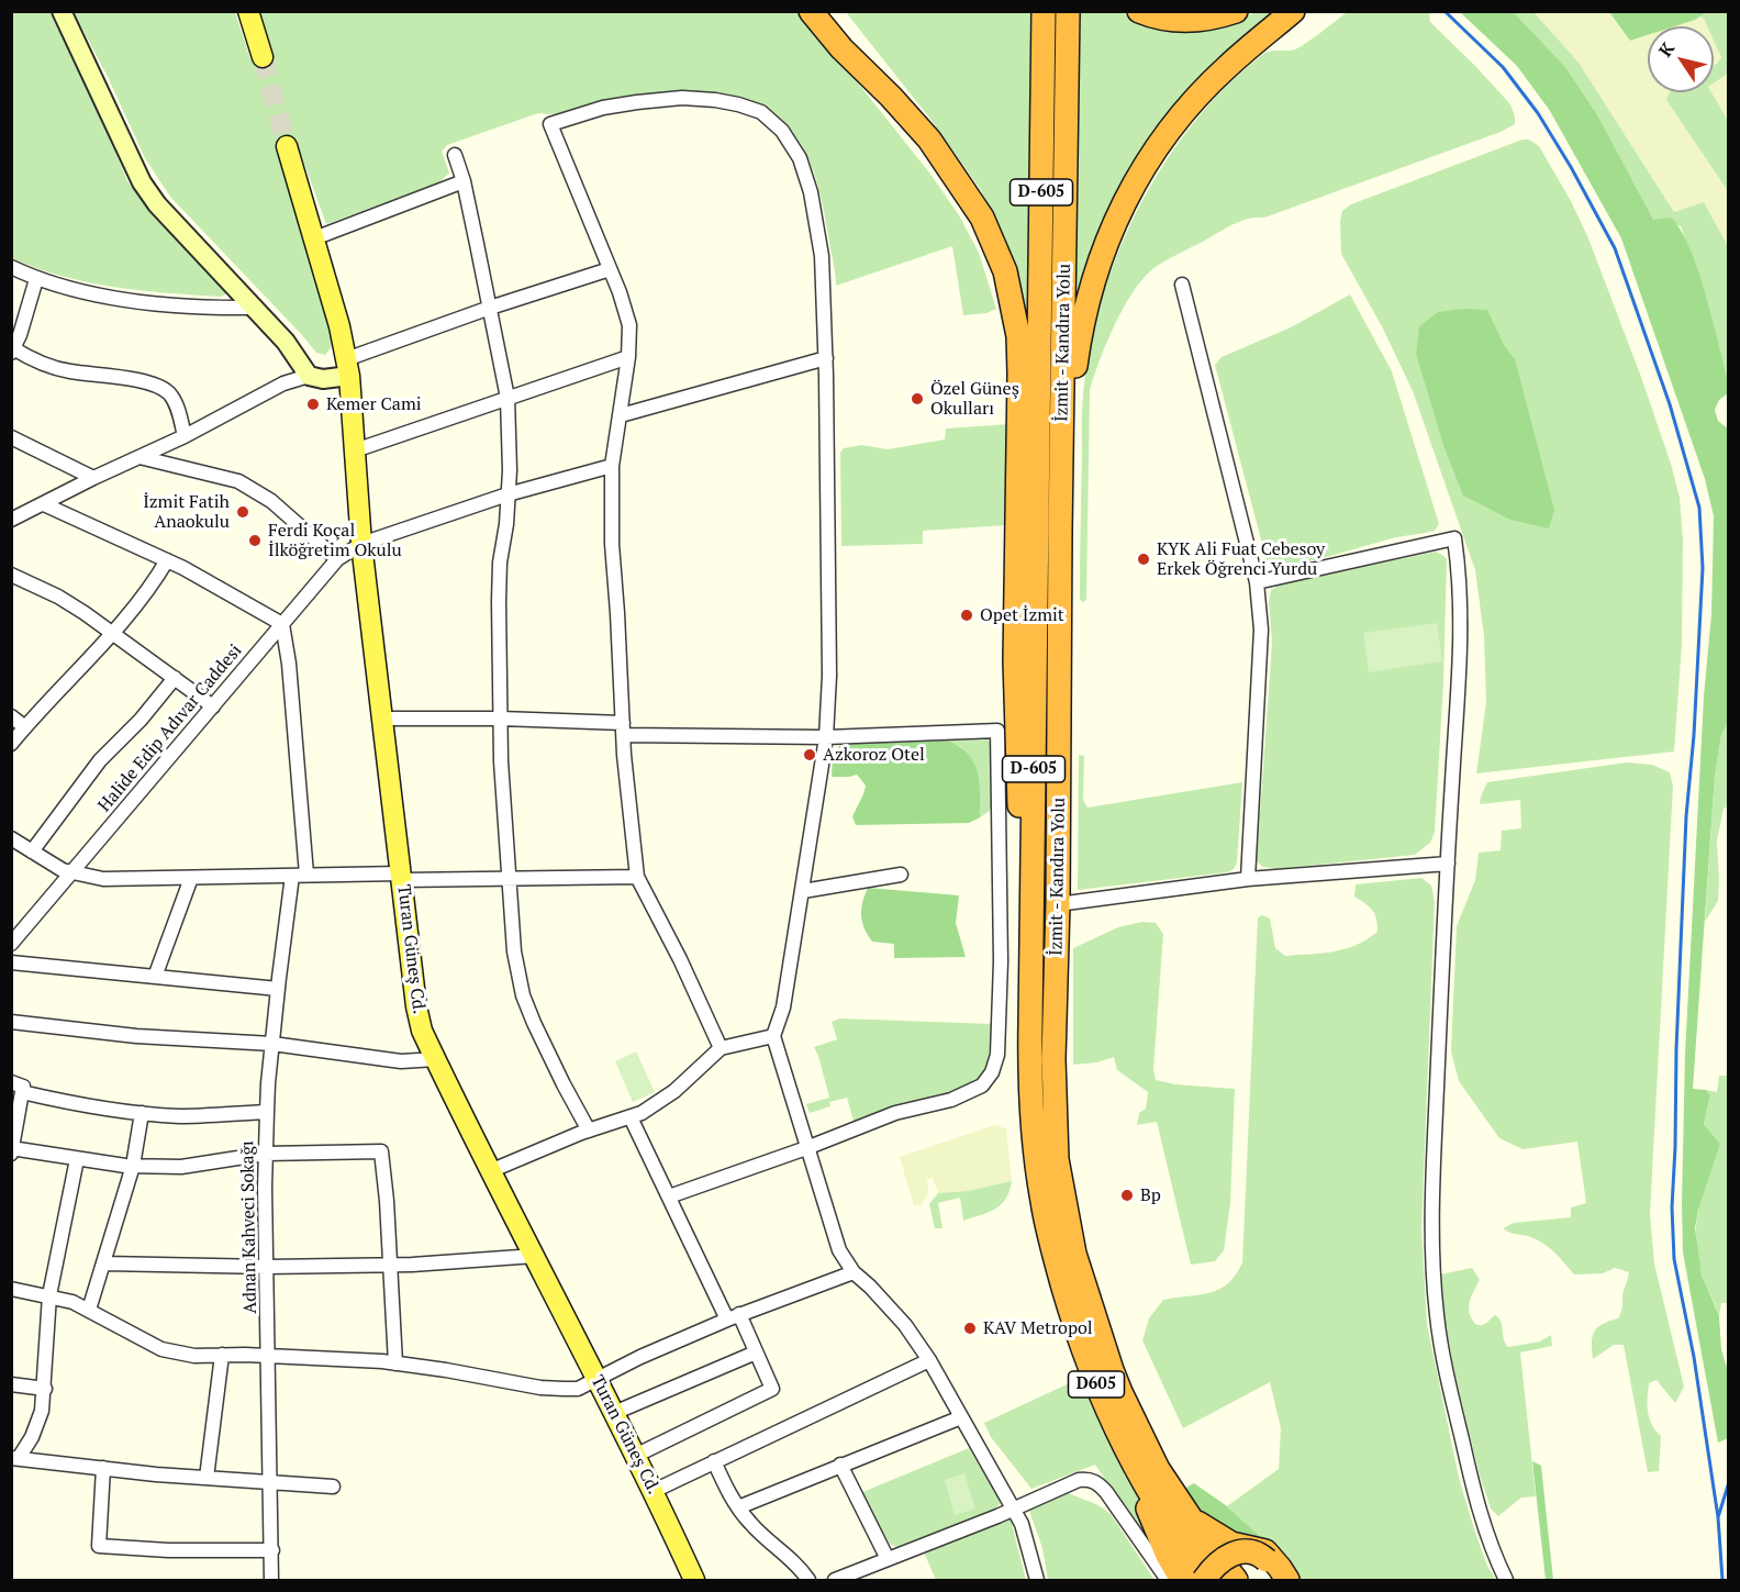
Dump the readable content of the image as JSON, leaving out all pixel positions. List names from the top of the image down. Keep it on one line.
{"streets":{"highway":["D-605","İzmit - Kandıra Yolu","D605"],"main road":["Turan Güneş Cd."],"street":["Halide Edip Adıvar Caddesi","Adnan Kahveci Sokağı"]},"crossings":[["Halide Edip Adıvar Caddesi","Turan Güneş Cd."]],"places":["Özel Güneş Okulları","Kemer Cami","İzmit Fatih Anaokulu","Ferdi Koçal İlköğretim Okulu","KYK Ali Fuat Cebesoy Erkek Öğrenci Yurdu","Opet İzmit","Azkoroz Otel","Bp","KAV Metropol"],"north":"top left"}
